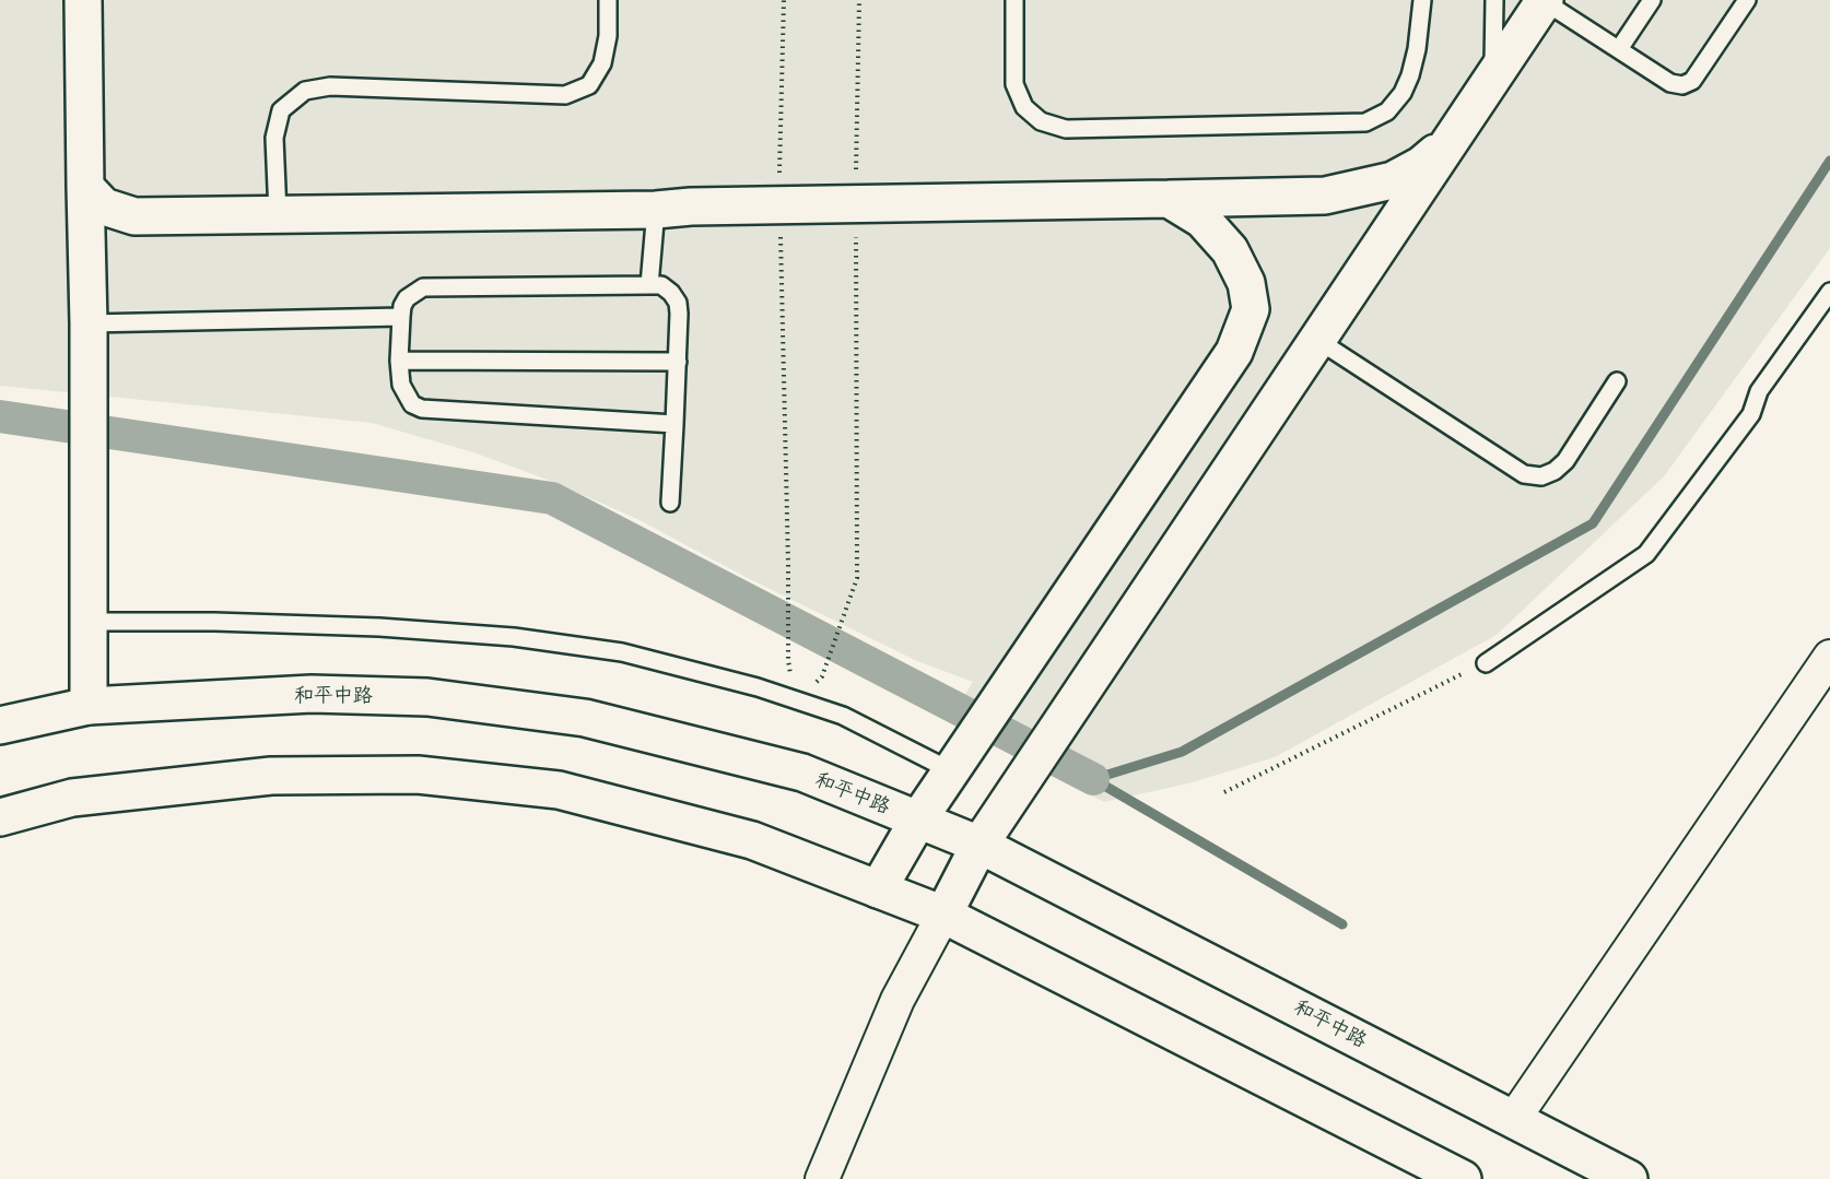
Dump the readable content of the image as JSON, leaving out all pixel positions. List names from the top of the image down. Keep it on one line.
{"streets":{"main road":["和平中路"]}}
